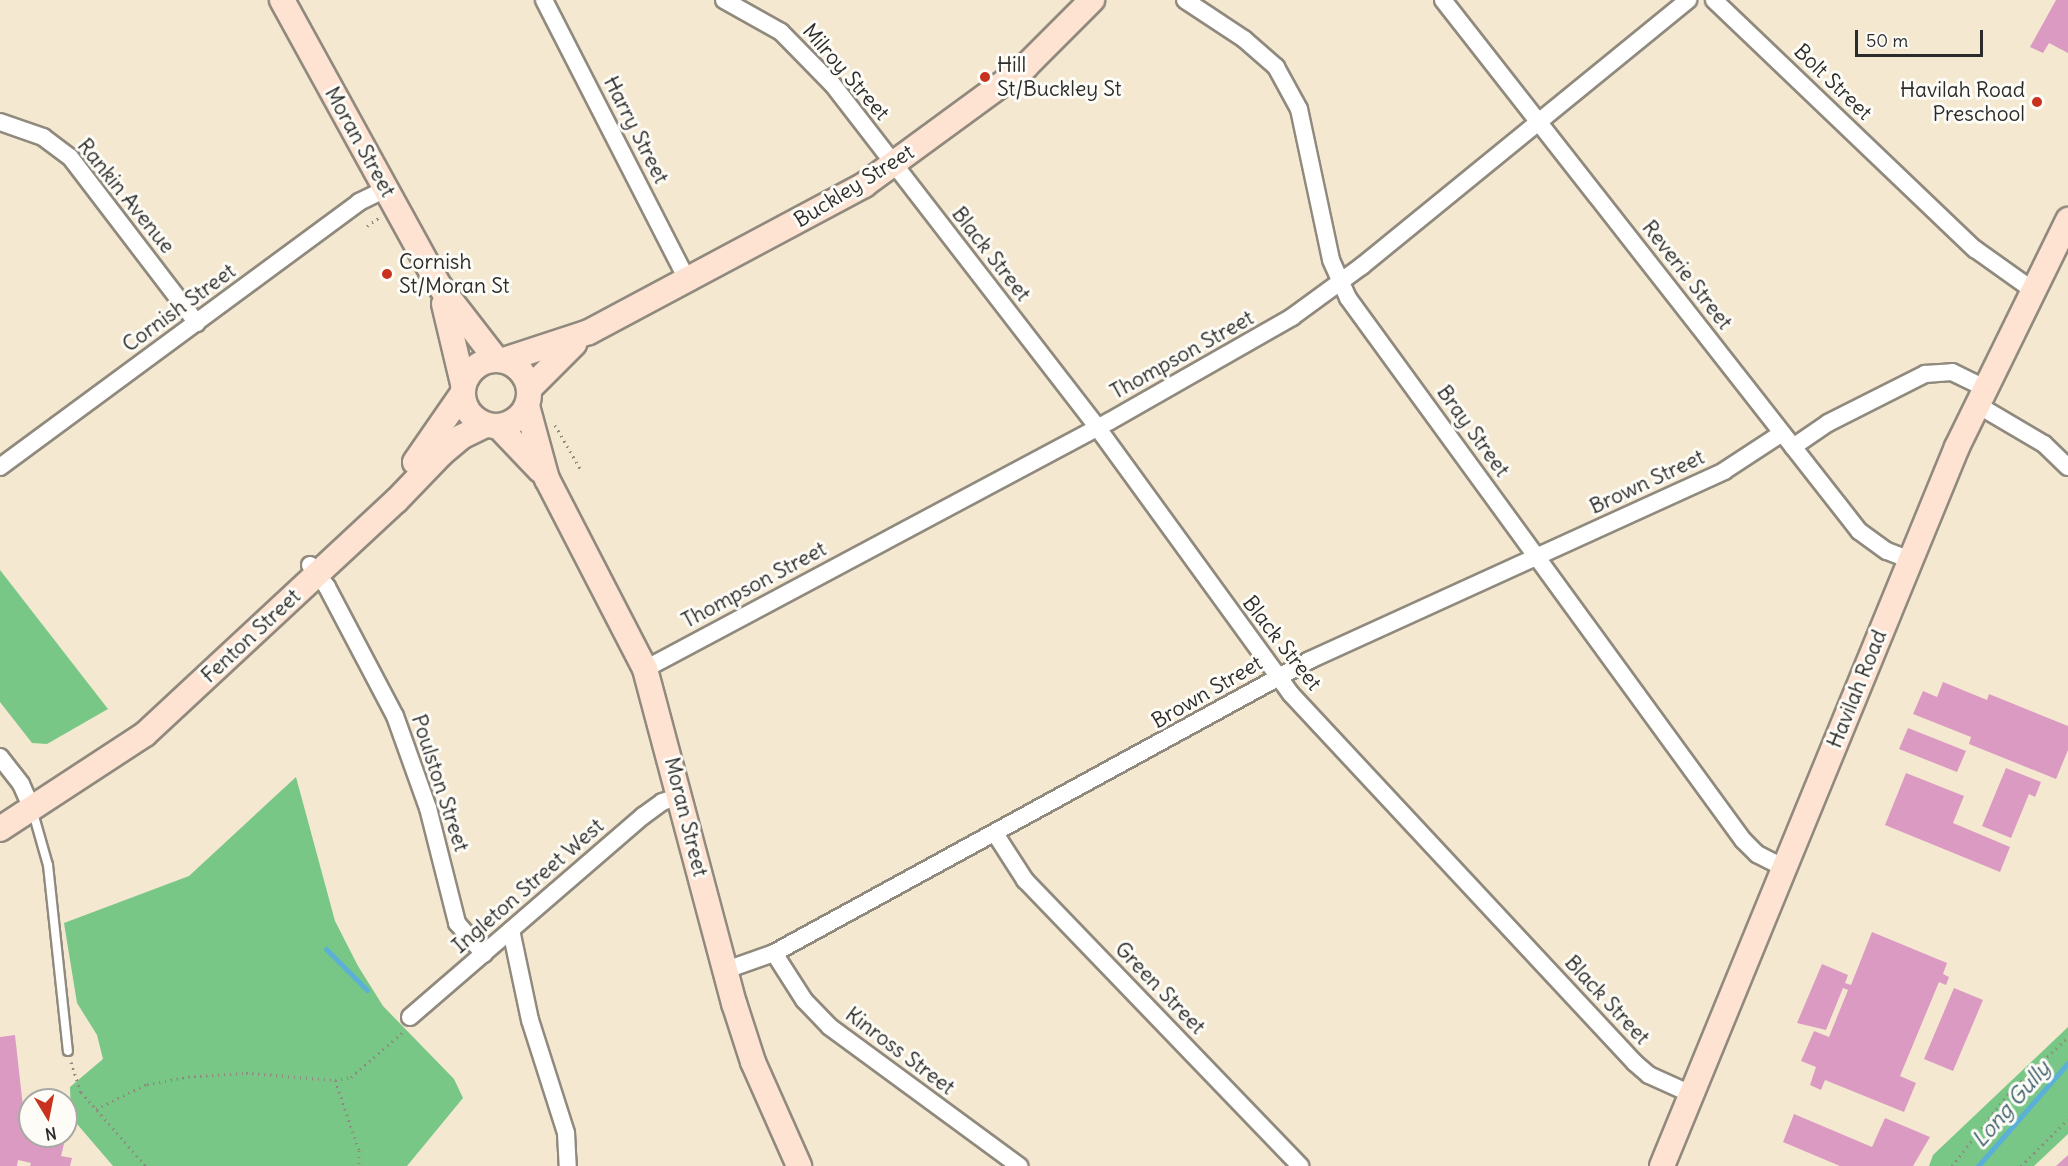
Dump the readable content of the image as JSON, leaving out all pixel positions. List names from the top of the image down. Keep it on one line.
{"streets":{"street":["Milroy Street","Bolt Street","Harry Street","Moran Street","Buckley Street","Rankin Avenue","Black Street","Reverie Street","Cornish Street","Thompson Street","Bray Street","Brown Street","Fenton Street","Havilah Road","Poulston Street","Ingleton Street West","Green Street","Kinross Street"]},"crossings":[["Milroy Street","Buckley Street"],["Milroy Street","Black Street"],["Bolt Street","Havilah Road"],["Harry Street","Buckley Street"],["Moran Street","Buckley Street"],["Moran Street","Cornish Street"],["Moran Street","Thompson Street"],["Moran Street","Brown Street"],["Moran Street","Fenton Street"],["Moran Street","Ingleton Street West"],["Buckley Street","Black Street"],["Buckley Street","Fenton Street"],["Rankin Avenue","Cornish Street"],["Black Street","Thompson Street"],["Black Street","Brown Street"],["Black Street","Havilah Road"],["Reverie Street","Thompson Street"],["Reverie Street","Brown Street"],["Reverie Street","Havilah Road"],["Thompson Street","Bray Street"],["Bray Street","Brown Street"],["Bray Street","Havilah Road"],["Brown Street","Green Street"],["Brown Street","Kinross Street"],["Fenton Street","Poulston Street"],["Poulston Street","Ingleton Street West"]],"water":["Long Gully"],"places":["Hill St/Buckley St","Havilah Road Preschool","Cornish St/Moran St"],"scale_bar":"50 m","north":"bottom"}
